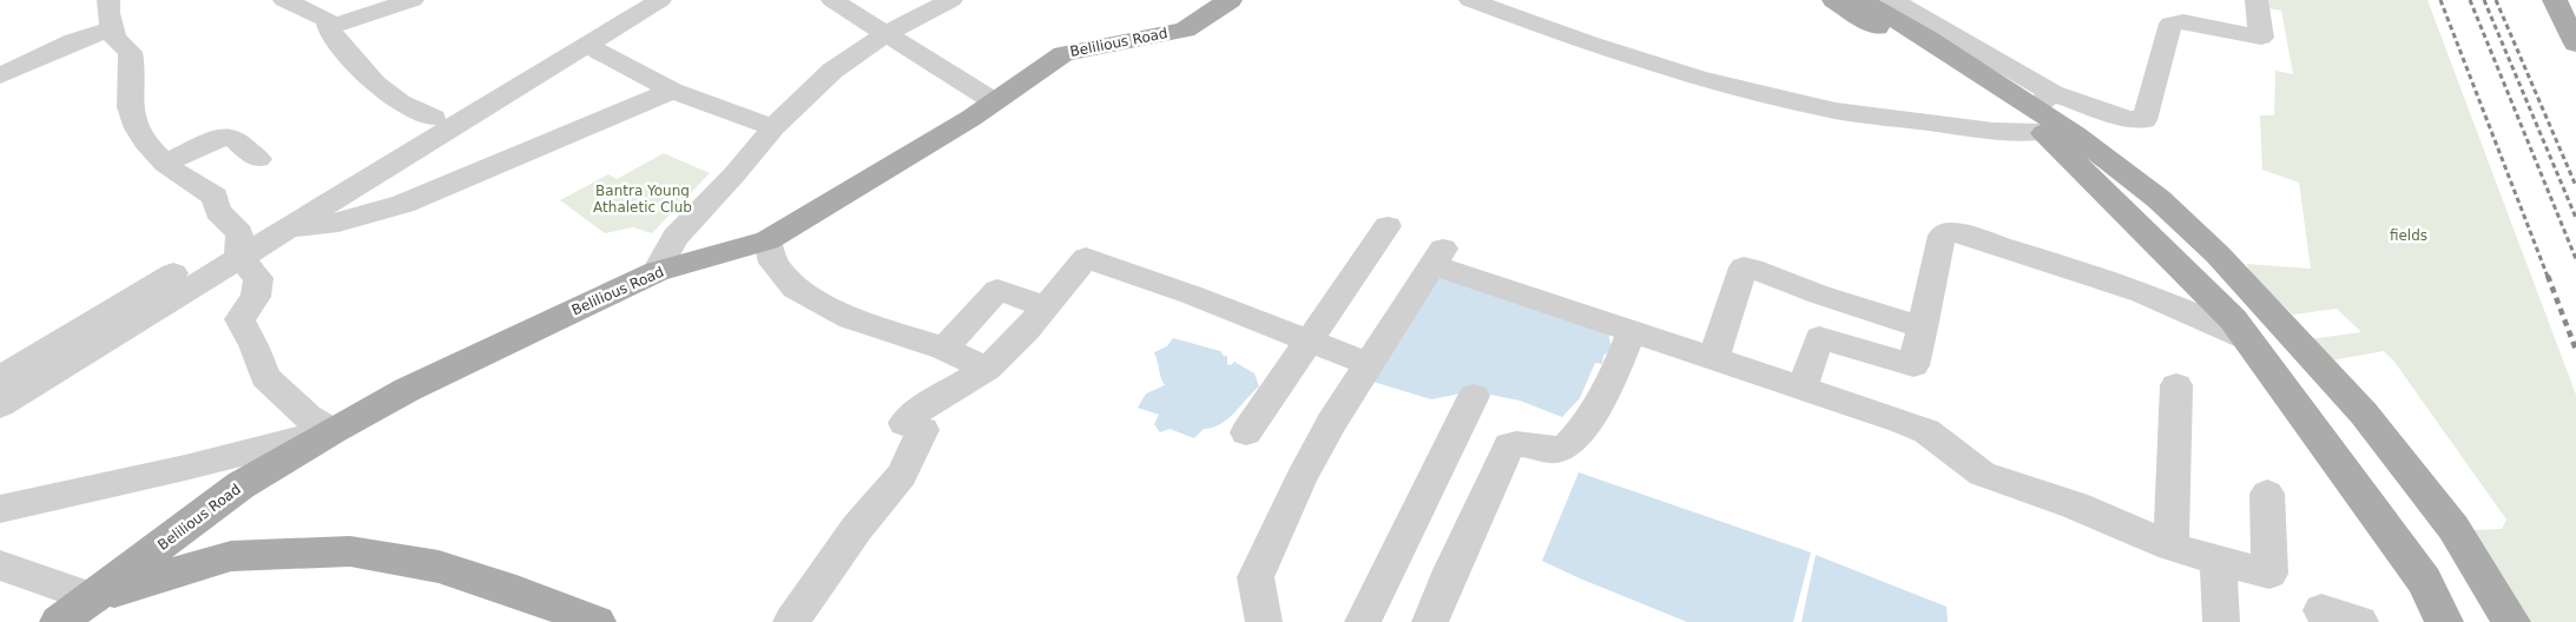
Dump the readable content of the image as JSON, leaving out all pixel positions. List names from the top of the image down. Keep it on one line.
{"streets":{"main road":["Belilious Road"]},"parks":["Bantra Young Athaletic Club","fields"]}
